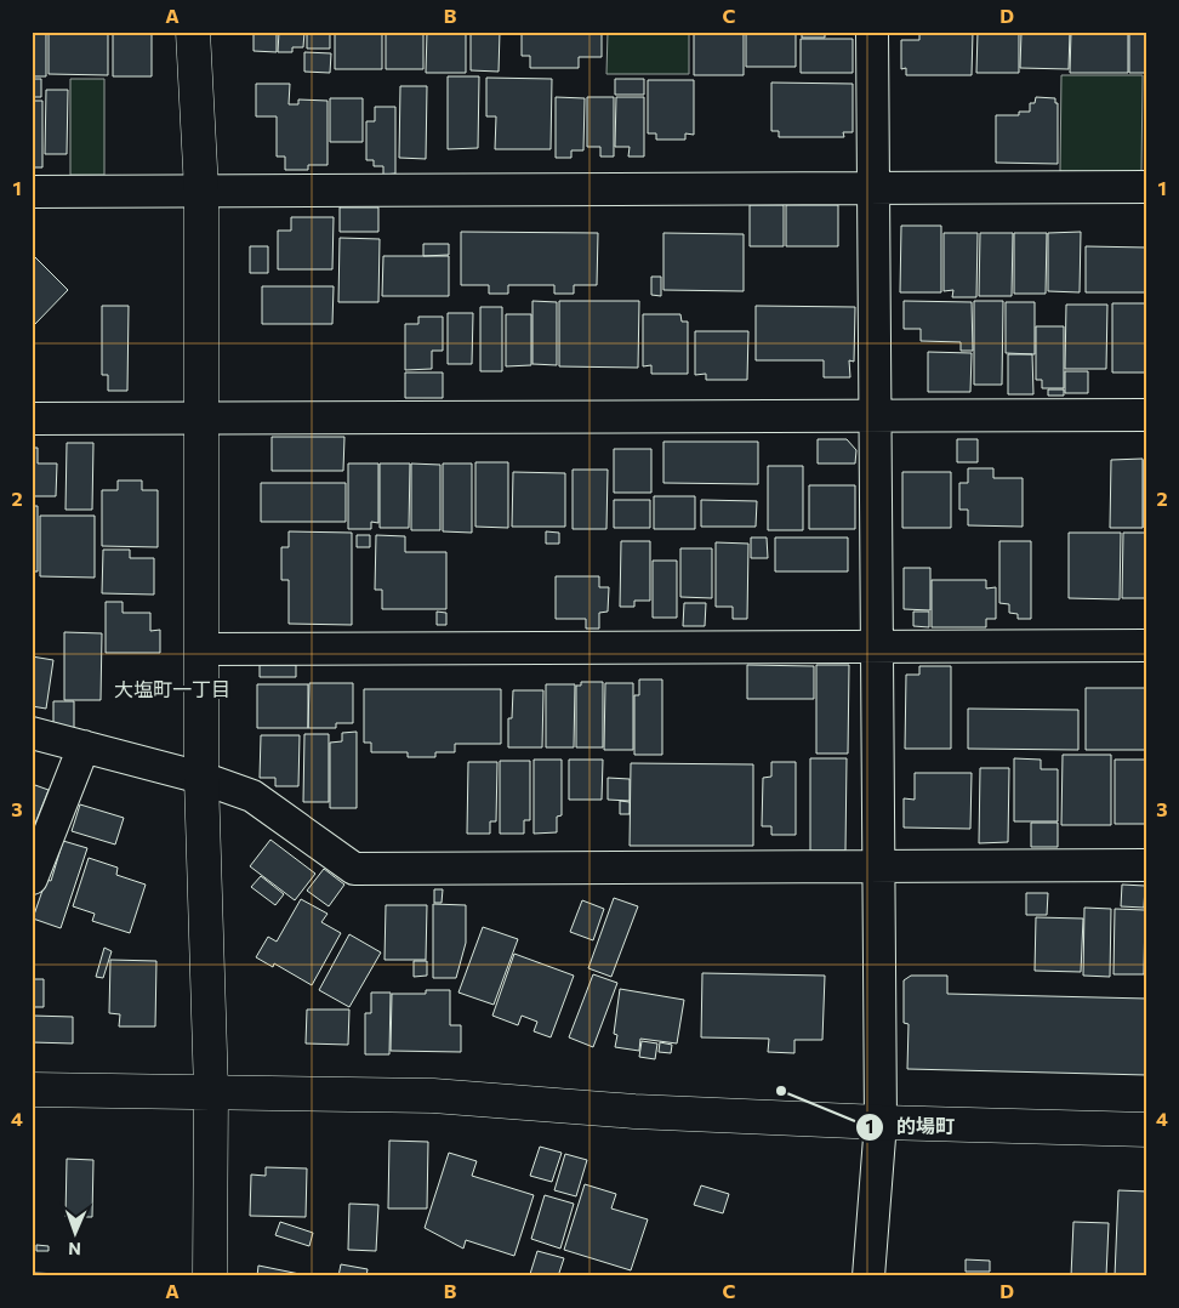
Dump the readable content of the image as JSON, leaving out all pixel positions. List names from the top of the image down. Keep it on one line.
{"districts":["大塩町一丁目"],"places":["的場町"],"north":"bottom","grid":{"columns":["A","B","C","D"],"rows":["1","2","3","4"]}}
